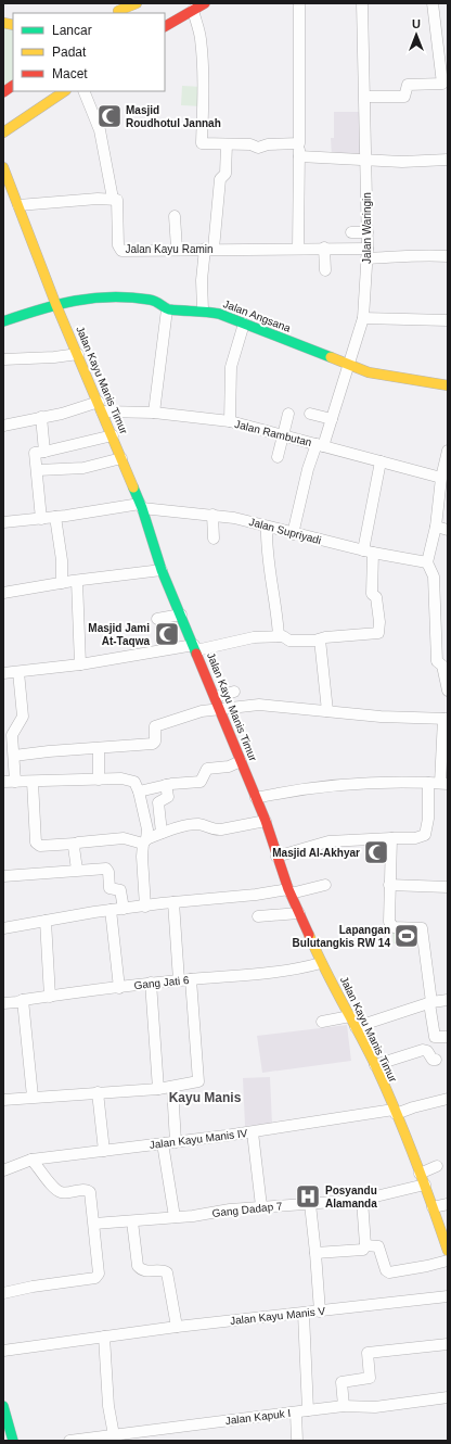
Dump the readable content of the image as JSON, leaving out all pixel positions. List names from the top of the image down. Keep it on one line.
{"streets":{"street":["Jalan Waringin","Jalan Kayu Ramin","Jalan Angsana","Jalan Kayu Manis Timur","Jalan Rambutan","Jalan Supriyadi","Gang Jati 6","Jalan Kayu Manis IV","Gang Dadap 7","Jalan Kayu Manis V","Jalan Kapuk I"]},"crossings":[["Jalan Waringin","Jalan Kayu Ramin"],["Jalan Waringin","Jalan Angsana"],["Jalan Waringin","Jalan Rambutan"],["Jalan Waringin","Jalan Supriyadi"],["Jalan Angsana","Jalan Kayu Manis Timur"],["Jalan Kayu Manis Timur","Jalan Rambutan"],["Jalan Kayu Manis Timur","Jalan Supriyadi"],["Jalan Kayu Manis Timur","Gang Jati 6"],["Jalan Kayu Manis Timur","Jalan Kayu Manis IV"],["Jalan Kayu Manis Timur","Gang Dadap 7"]],"districts":["Kayu Manis"],"places":{"mosque":["Masjid Roudhotul Jannah","Masjid Jami At-Taqwa","Masjid Al-Akhyar"],"sports":["Lapangan Bulutangkis RW 14"],"hospital":["Posyandu Alamanda"]},"legend":["Lancar","Padat","Macet"],"north":"top"}
